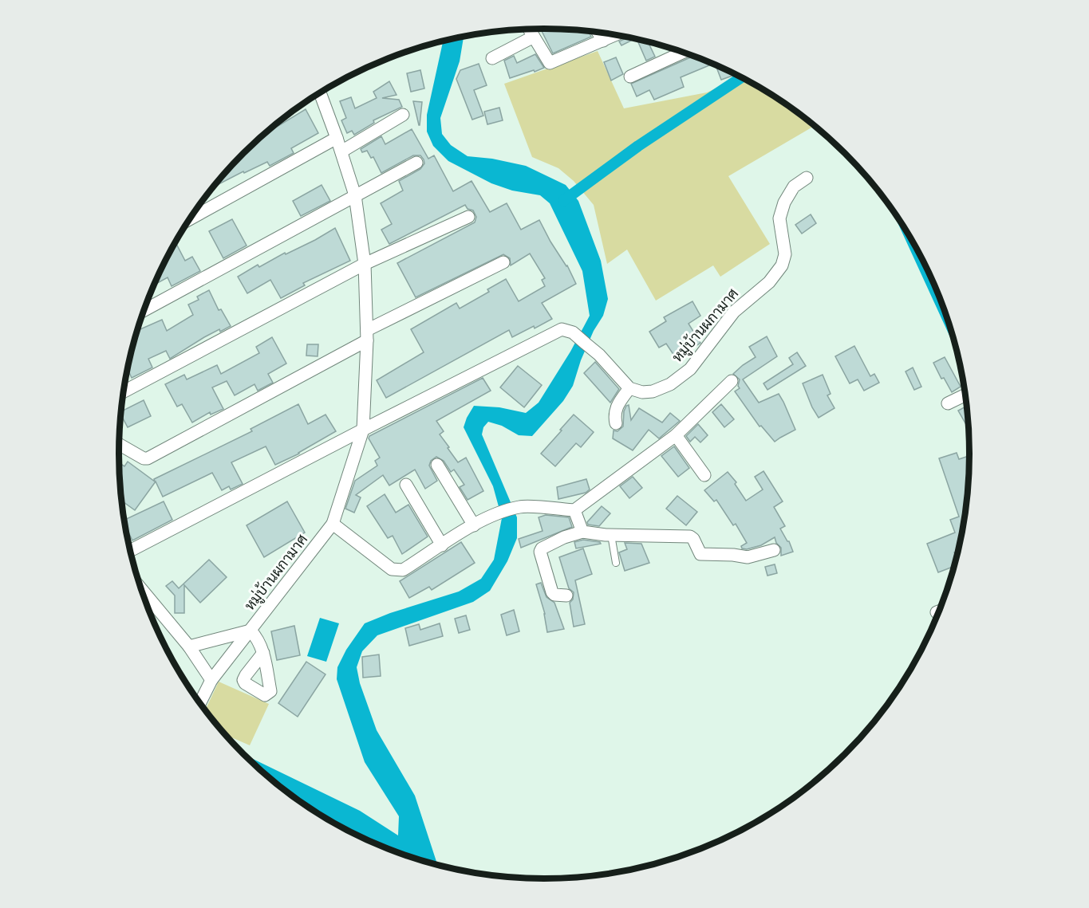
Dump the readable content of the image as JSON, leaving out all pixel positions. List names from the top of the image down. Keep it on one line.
{"streets":{"street":["หมู่บ้านผกามาศ"]}}
